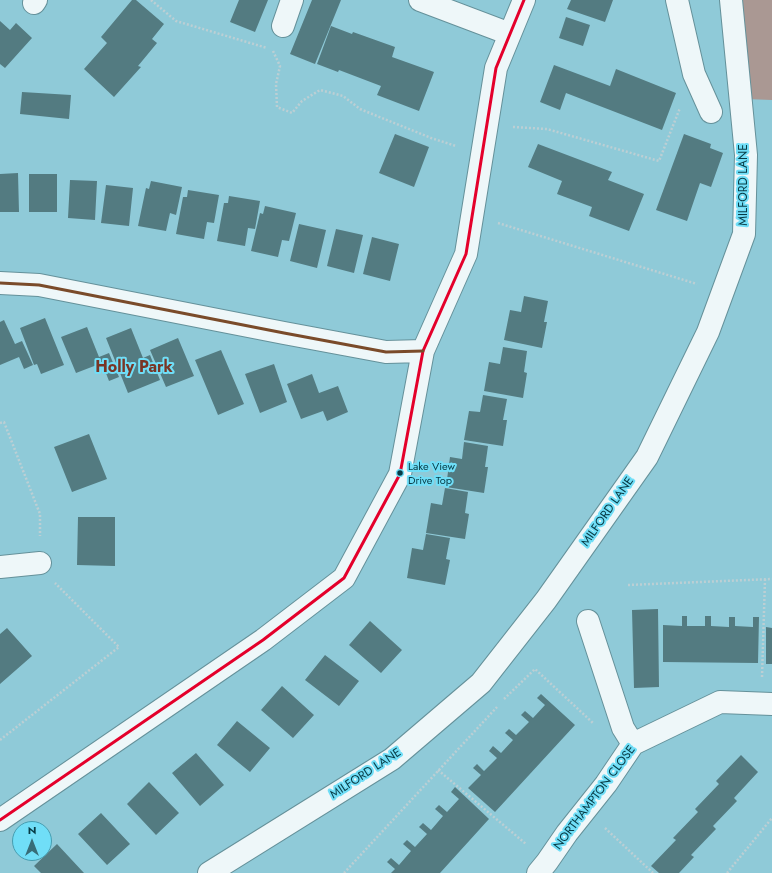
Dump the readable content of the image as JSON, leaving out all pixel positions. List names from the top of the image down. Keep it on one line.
{"streets":{"street":["MILFORD LANE","NORTHAMPTON CLOSE"]},"districts":["Holly Park"],"places":["Lake View Drive Top"],"north":"top"}
